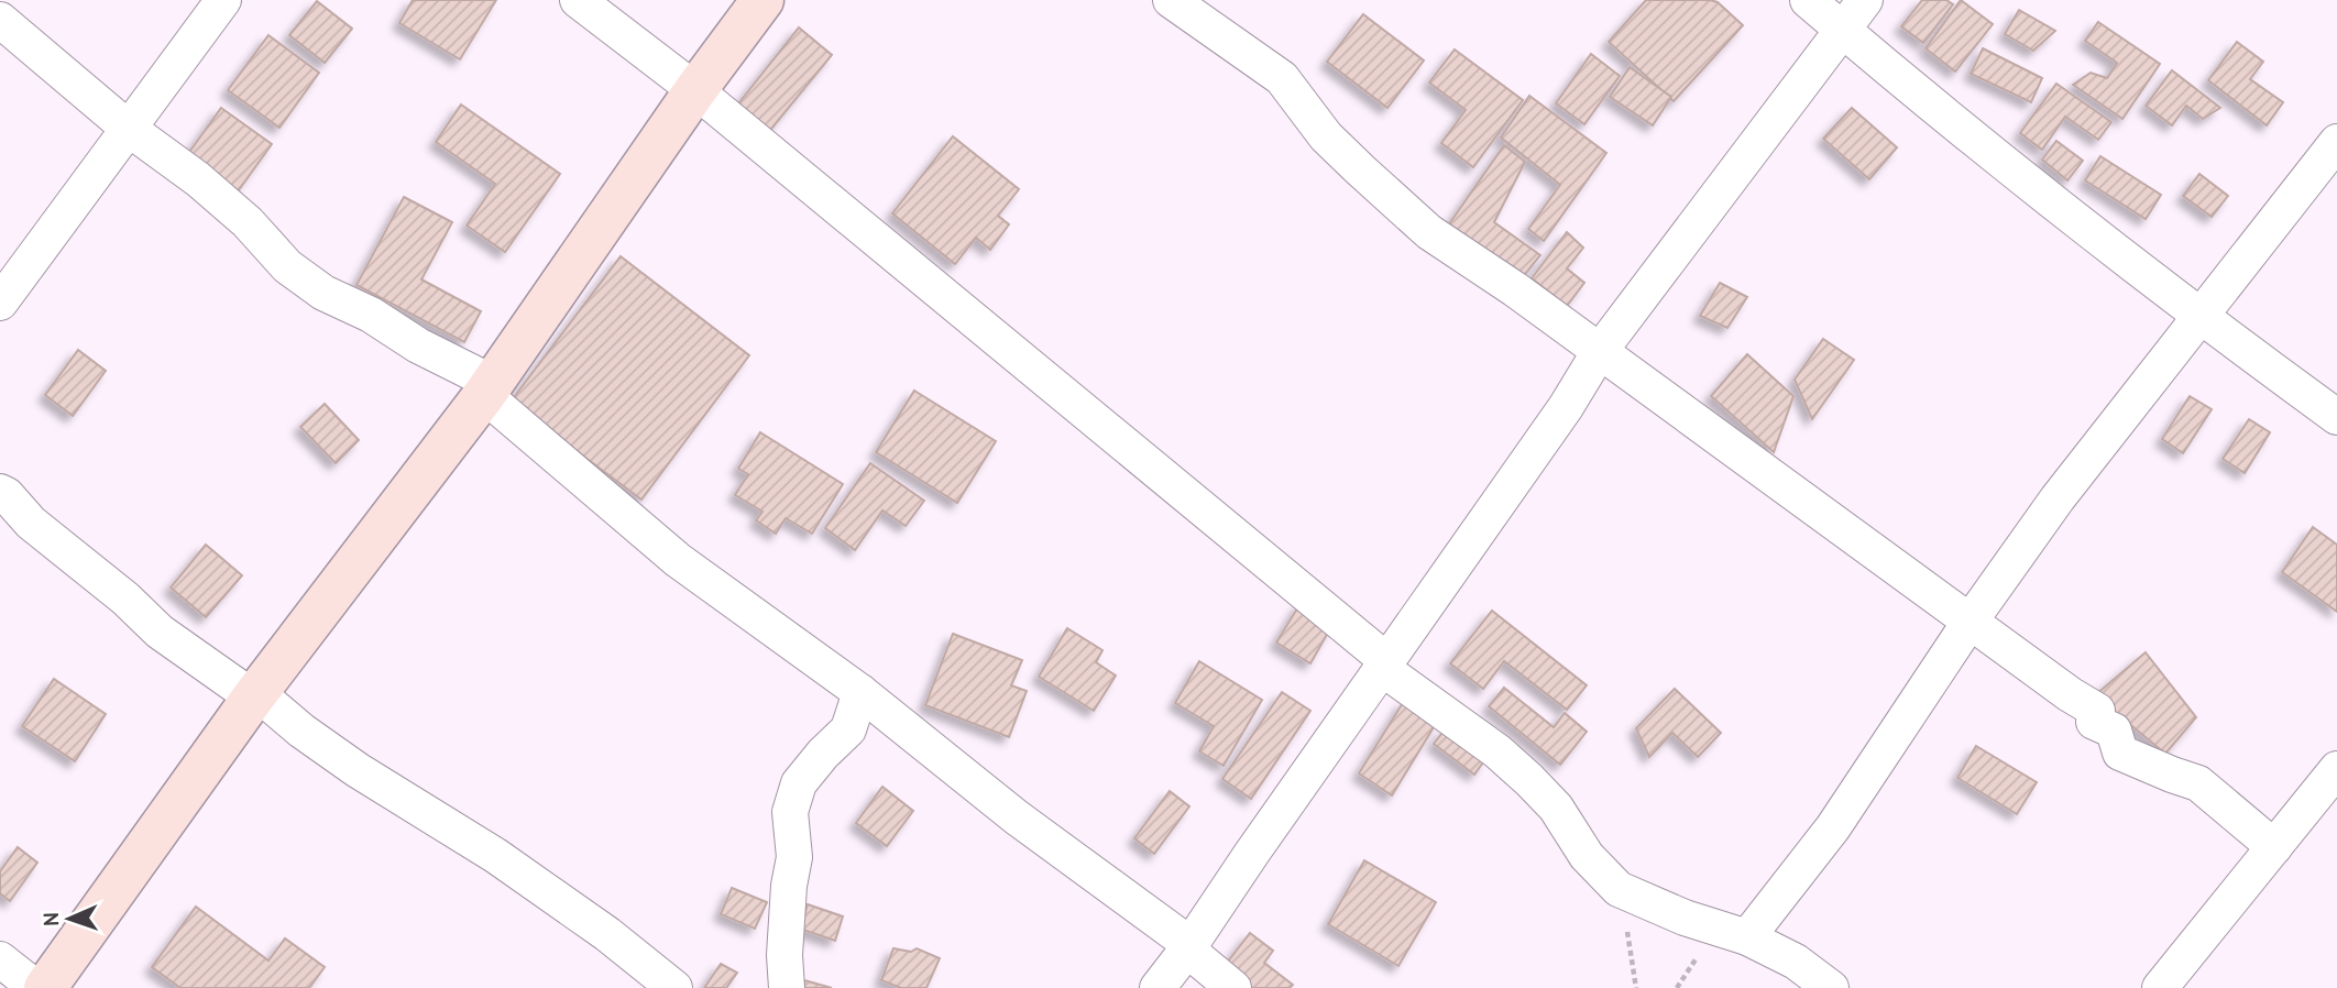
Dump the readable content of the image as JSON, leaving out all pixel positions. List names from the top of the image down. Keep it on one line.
{"north":"left"}
